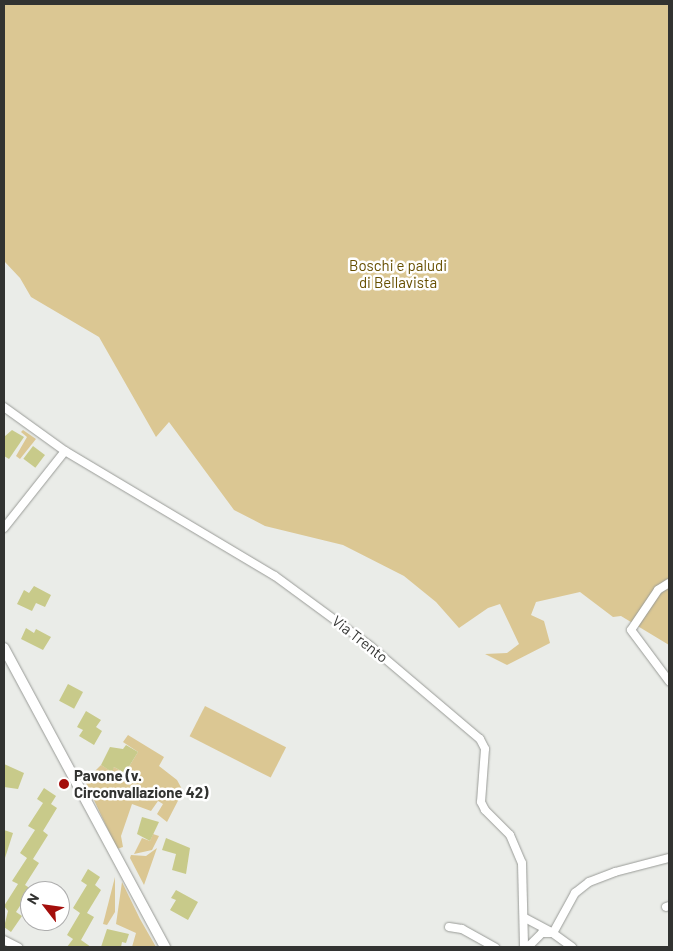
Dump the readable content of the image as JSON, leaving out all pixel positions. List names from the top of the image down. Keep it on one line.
{"streets":{"street":["Via Trento"]},"parks":["Boschi e paludi di Bellavista"],"places":["Pavone (v. Circonvallazione 42)"],"north":"top left"}
